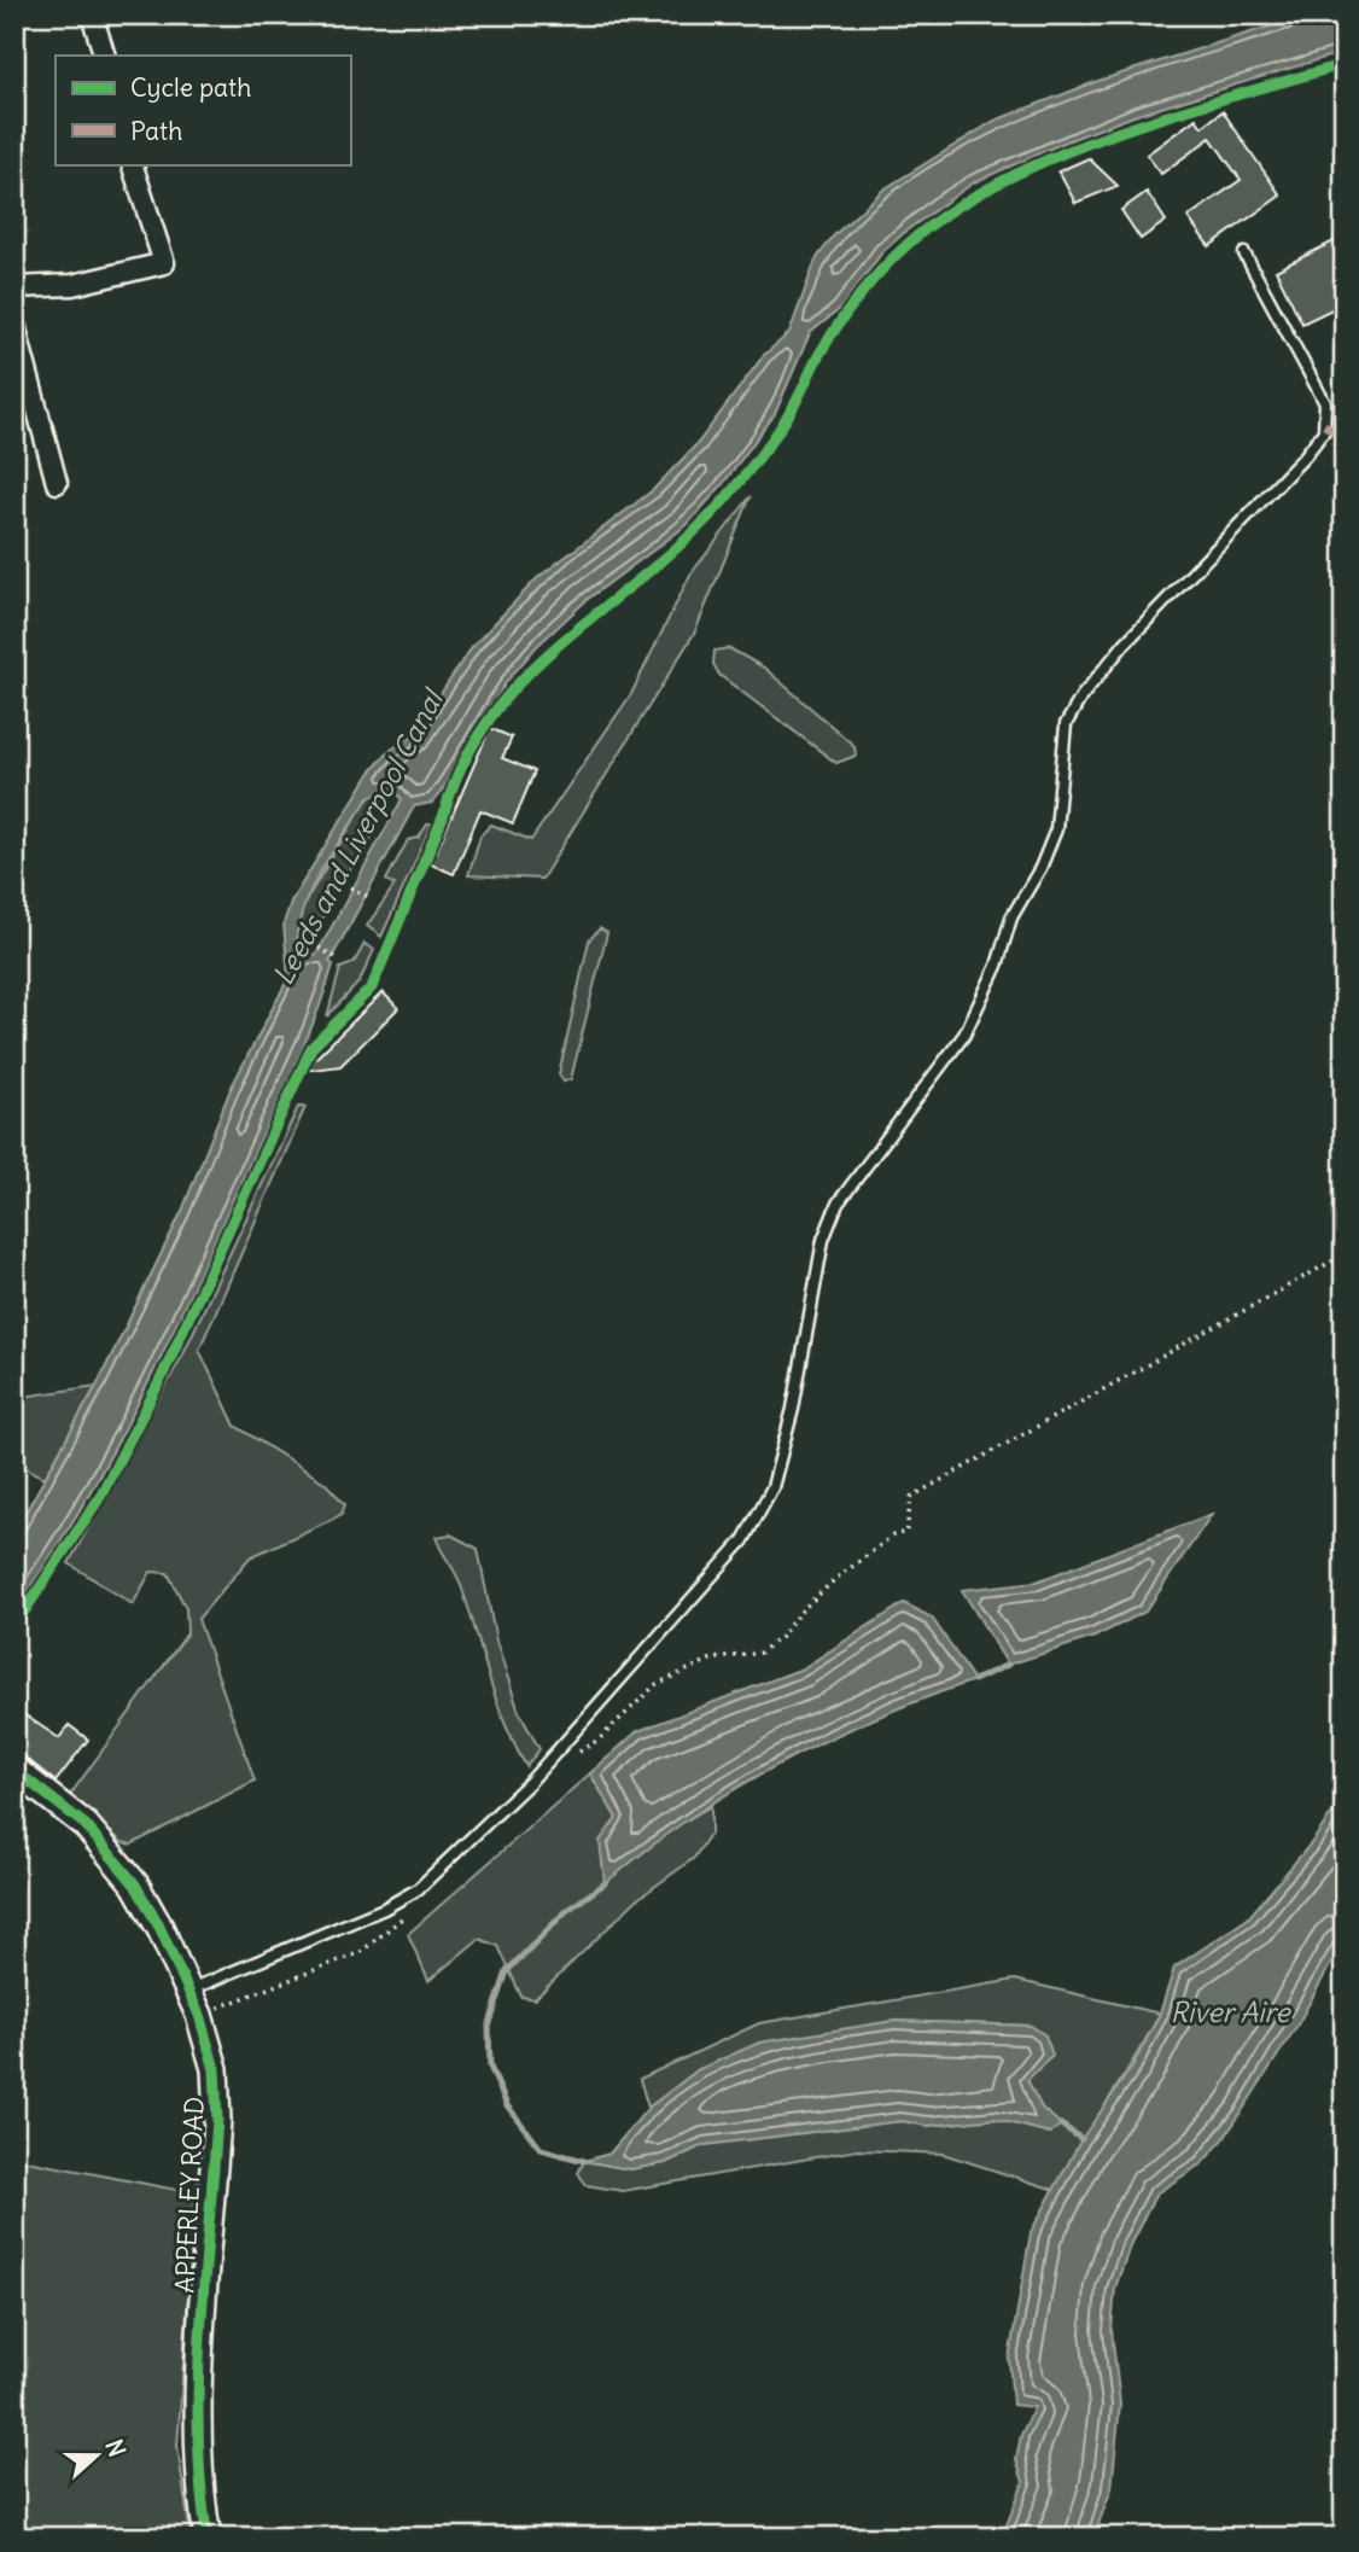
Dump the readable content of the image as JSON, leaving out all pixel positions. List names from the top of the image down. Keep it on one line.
{"streets":{"street":["APPERLEY ROAD"]},"water":["Leeds and Liverpool Canal","River Aire"],"legend":["Cycle path","Path"],"north":"right"}
